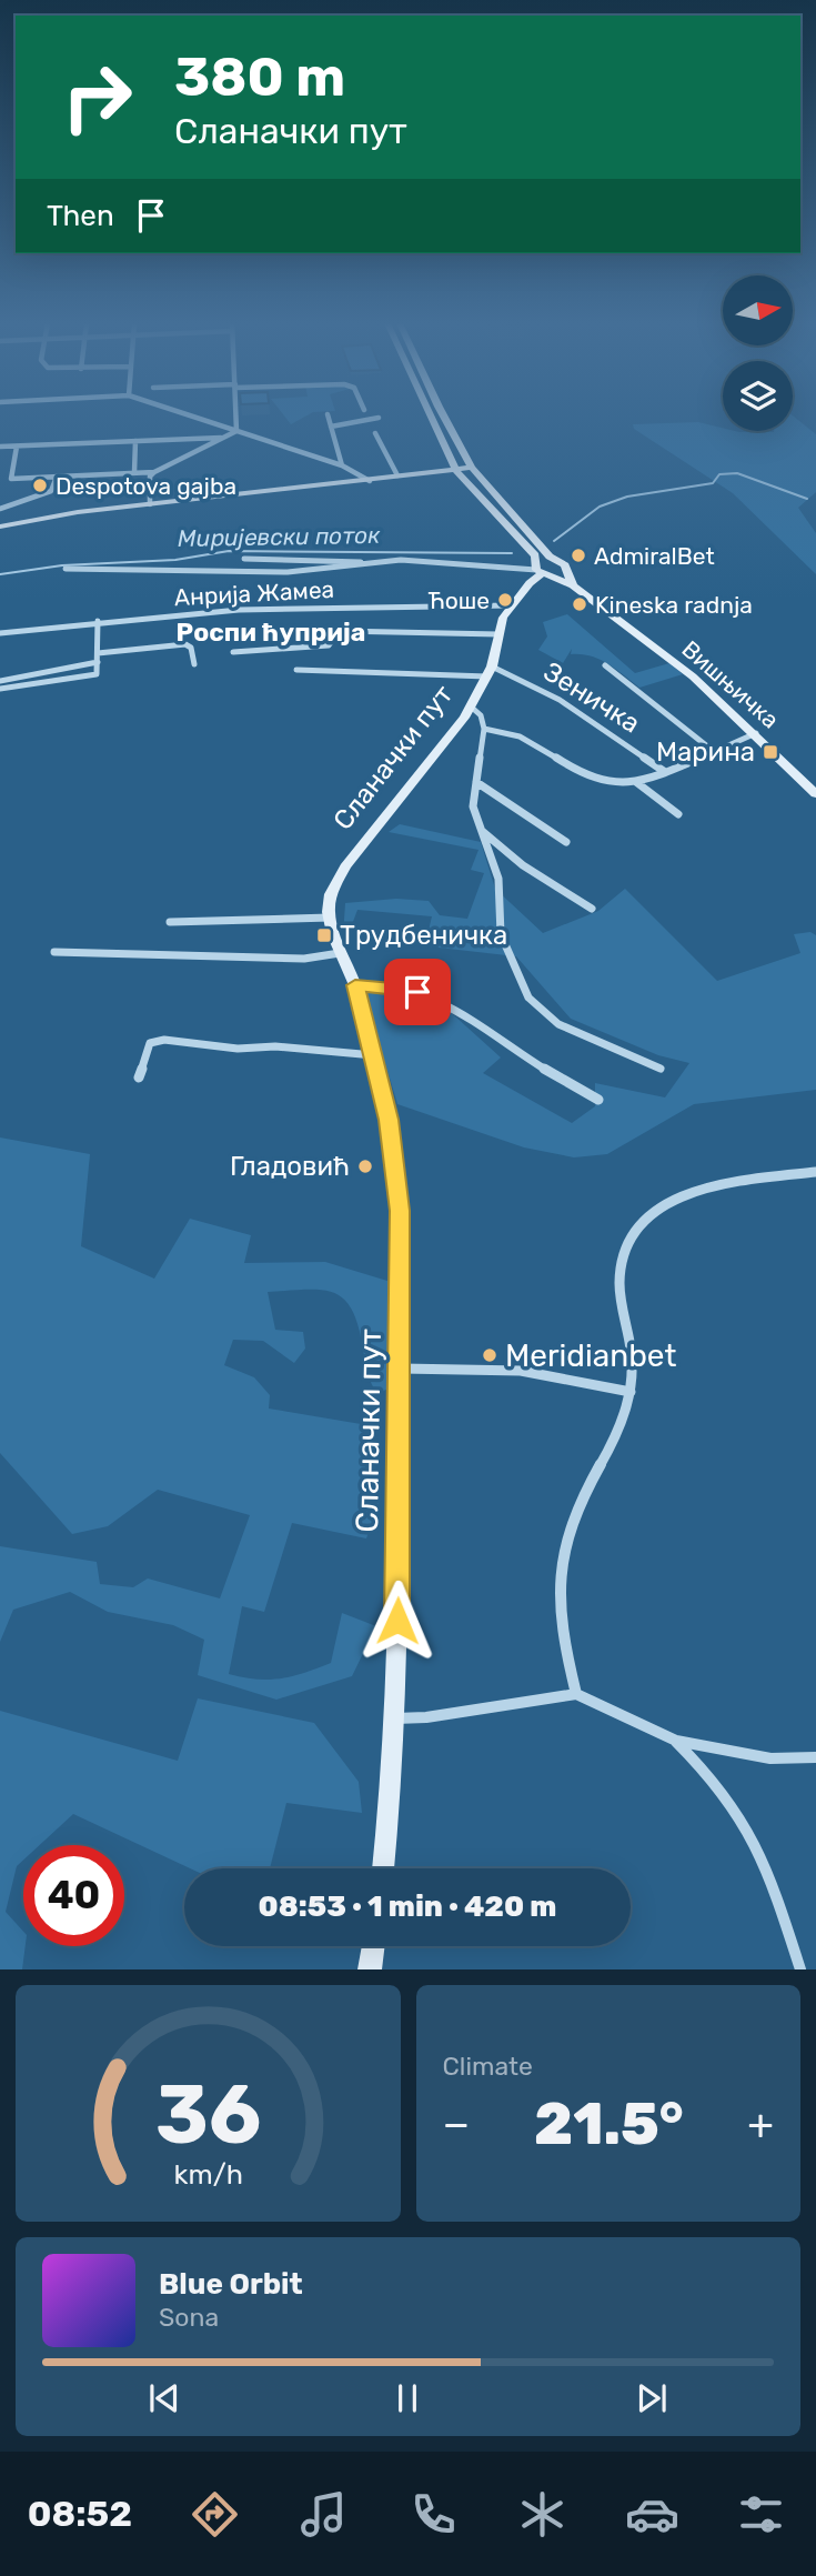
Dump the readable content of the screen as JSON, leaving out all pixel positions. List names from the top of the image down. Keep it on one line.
{"streets":{"main road":["Сланачки пут"],"street":["Анрија Жамеа","Вишњичка","Зеничка"]},"crossings":[["Анрија Жамеа","Сланачки пут"],["Вишњичка","Сланачки пут"],["Зеничка","Сланачки пут"]],"districts":["Роспи ћуприја"],"water":["Миријевски поток"],"places":{"other":["Despotova gajba","AdmiralBet","Ћоше","Kineska radnja","Гладовић","Meridianbet"],"transit":["Марина","Трудбеничка"]},"north":"right","page":{"turn":["380 m","Сланачки пут"],"then":"Then","limit":"40","trip":"08:53 · 1 min · 420 m","tile":"Climate","heat":["−","21.5°","+"],"song":["Blue Orbit","Sona"],"tabs":"08:52","gauge":["36","km/h"]}}
